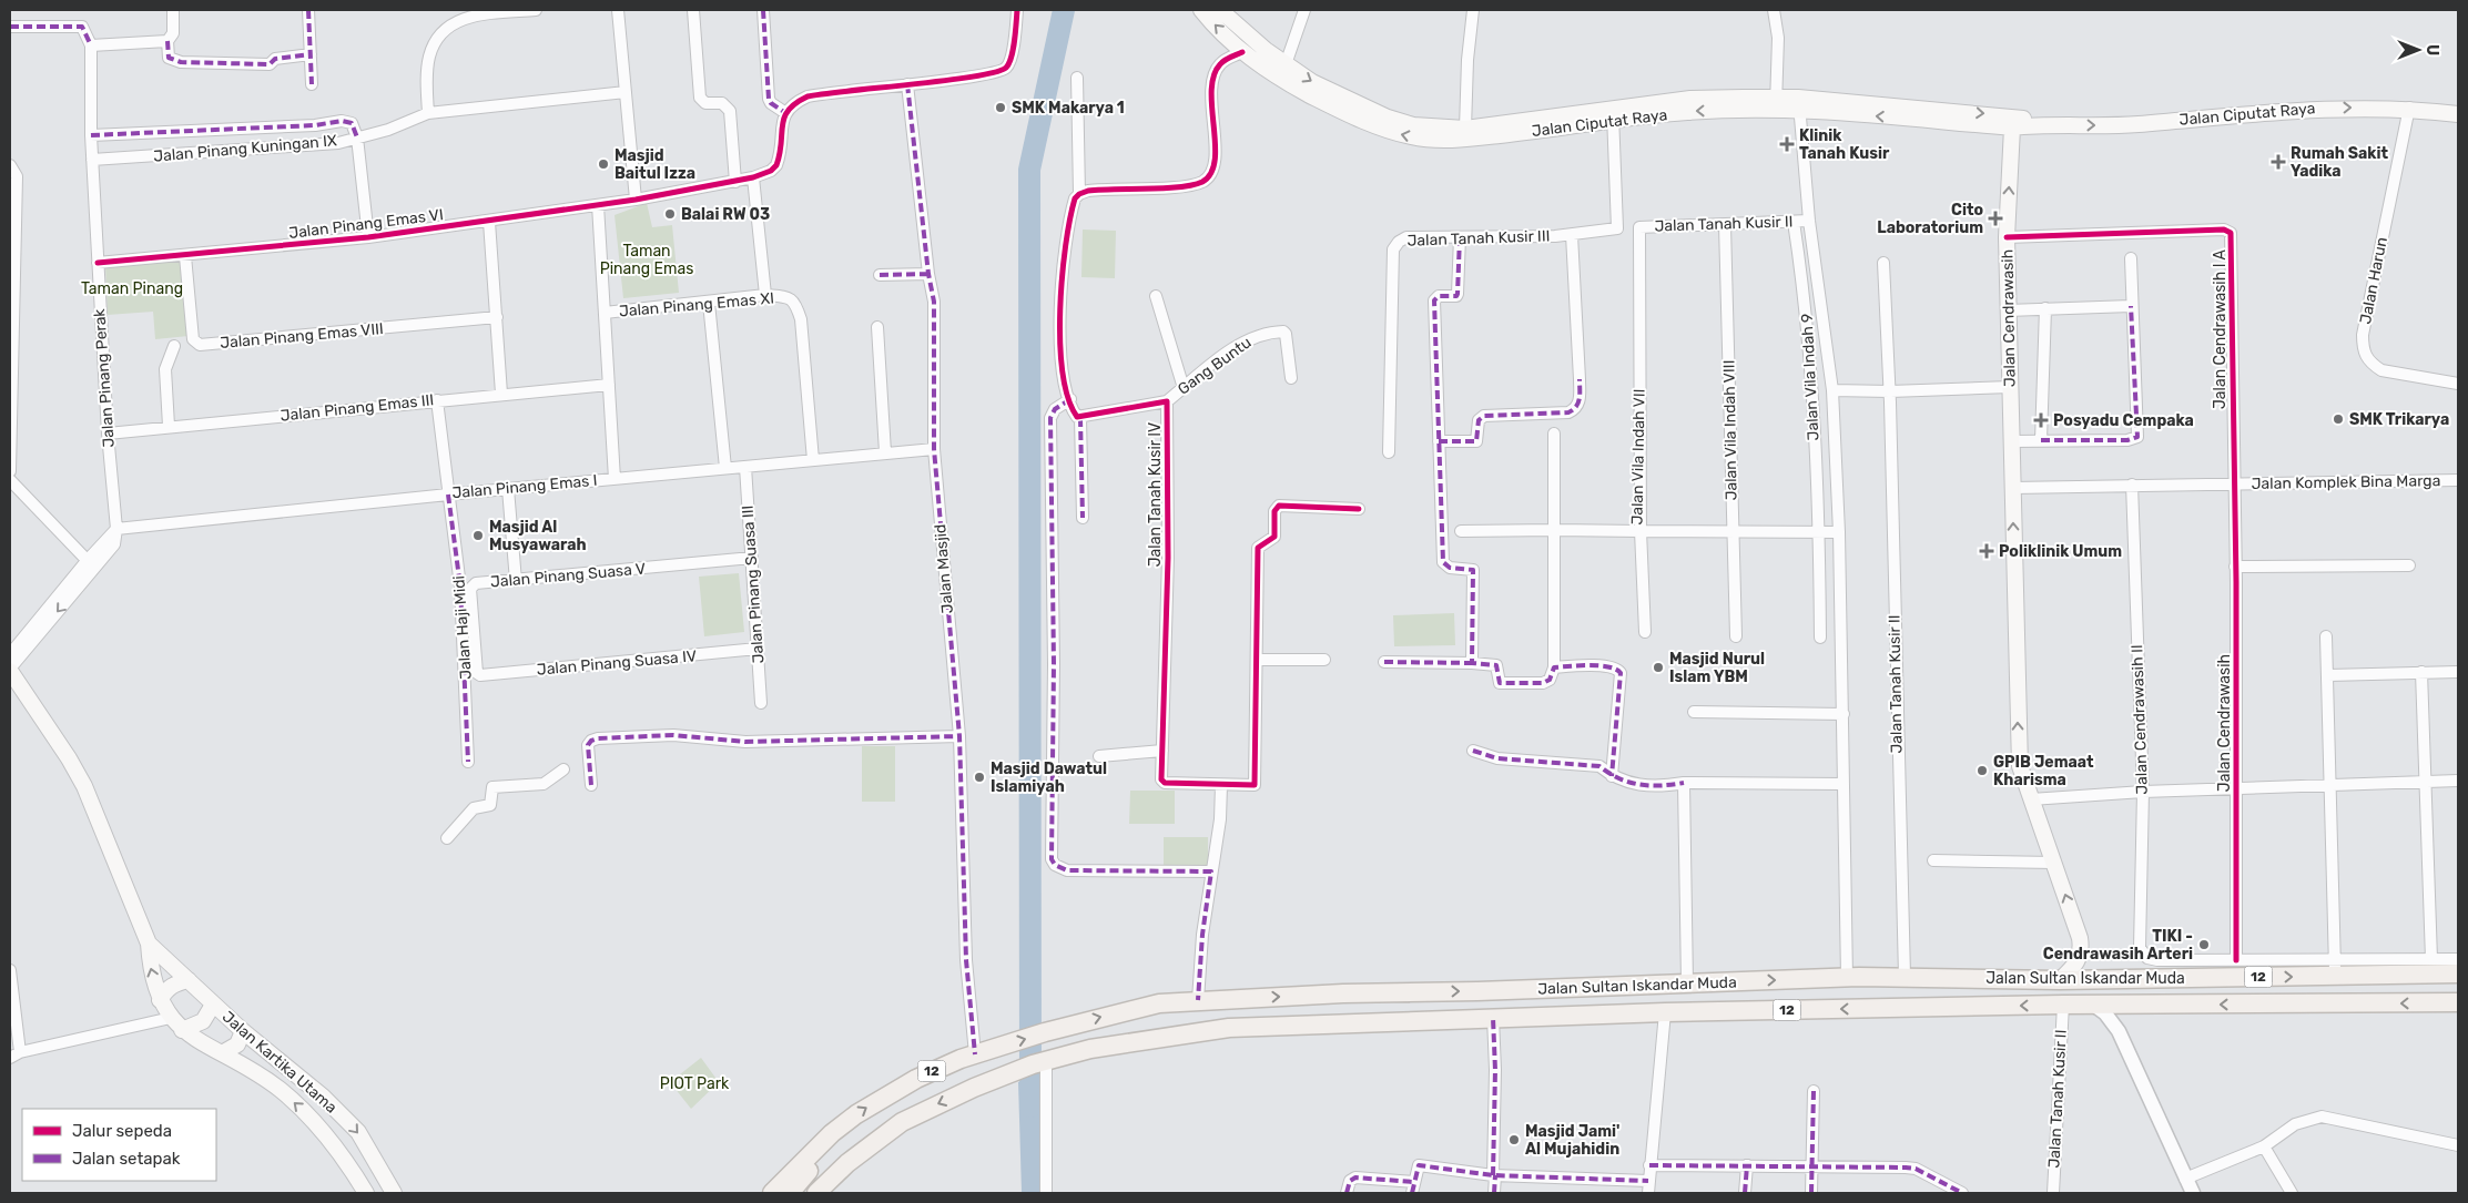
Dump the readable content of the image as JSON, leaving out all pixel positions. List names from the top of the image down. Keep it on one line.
{"streets":{"highway":["12","Jalan Sultan Iskandar Muda"],"main road":["Jalan Ciputat Raya","Jalan Cendrawasih","Jalan Kartika Utama"],"street":["Jalan Pinang Kuningan IX","Jalan Pinang Emas VI","Jalan Tanah Kusir II","Jalan Tanah Kusir III","Jalan Harun","Jalan Pinang Emas XI","Jalan Cendrawasih I A","Jalan Pinang Emas VIII","Gang Buntu","Jalan Vila Indah 9","Jalan Pinang Perak","Jalan Pinang Emas III","Jalan Vila Indah VIII","Jalan Vila Indah VII","Jalan Komplek Bina Marga","Jalan Pinang Emas I","Jalan Tanah Kusir IV","Jalan Masjid","Jalan Pinang Suasa V","Jalan Pinang Suasa III","Jalan Haji Midi","Jalan Pinang Suasa IV","Jalan Cendrawasih II"]},"crossings":[["Jalan Ciputat Raya","Jalan Tanah Kusir II"],["Jalan Ciputat Raya","Jalan Tanah Kusir III"],["Jalan Ciputat Raya","Jalan Harun"],["Jalan Ciputat Raya","Jalan Cendrawasih"],["Jalan Pinang Kuningan IX","Jalan Pinang Emas VI"],["Jalan Pinang Kuningan IX","Jalan Pinang Perak"],["Jalan Pinang Emas VI","Jalan Pinang Emas VIII"],["Jalan Pinang Emas VI","Jalan Pinang Perak"],["Jalan Tanah Kusir II","Jalan Vila Indah 9"],["Jalan Tanah Kusir II","Jalan Vila Indah VIII"],["Jalan Tanah Kusir II","Jalan Vila Indah VII"],["Jalan Tanah Kusir II","Jalan Sultan Iskandar Muda"],["Jalan Pinang Emas XI","Jalan Pinang Emas I"],["Jalan Cendrawasih","Jalan Cendrawasih I A"],["Jalan Cendrawasih","Jalan Komplek Bina Marga"],["Jalan Cendrawasih","Jalan Cendrawasih II"],["Jalan Cendrawasih","Jalan Sultan Iskandar Muda"],["Jalan Cendrawasih I A","Jalan Komplek Bina Marga"],["Gang Buntu","Jalan Tanah Kusir IV"],["Jalan Pinang Perak","Jalan Pinang Emas III"],["Jalan Pinang Perak","Jalan Pinang Emas I"],["Jalan Pinang Perak","Jalan Kartika Utama"],["Jalan Pinang Emas III","Jalan Haji Midi"],["Jalan Pinang Emas I","Jalan Masjid"],["Jalan Pinang Emas I","Jalan Pinang Suasa III"],["Jalan Pinang Emas I","Jalan Haji Midi"],["Jalan Masjid","Jalan Sultan Iskandar Muda"],["Jalan Pinang Suasa V","Jalan Pinang Suasa III"],["Jalan Pinang Suasa V","Jalan Pinang Suasa IV"],["Jalan Pinang Suasa III","Jalan Pinang Suasa IV"]],"parks":["Taman Pinang Emas","Taman Pinang","PIOT Park"],"places":{"other":["SMK Makarya 1","Masjid Baitul Izza","Balai RW 03","SMK Trikarya","Masjid Al Musyawarah","Masjid Nurul Islam YBM","GPIB Jemaat Kharisma","Masjid Dawatul Islamiyah","TIKI - Cendrawasih Arteri","Masjid Jami' Al Mujahidin"],"health":["Klinik Tanah Kusir","Rumah Sakit Yadika","Cito Laboratorium","Posyadu Cempaka","Poliklinik Umum"]},"legend":["Jalur sepeda","Jalan setapak"],"north":"right"}
